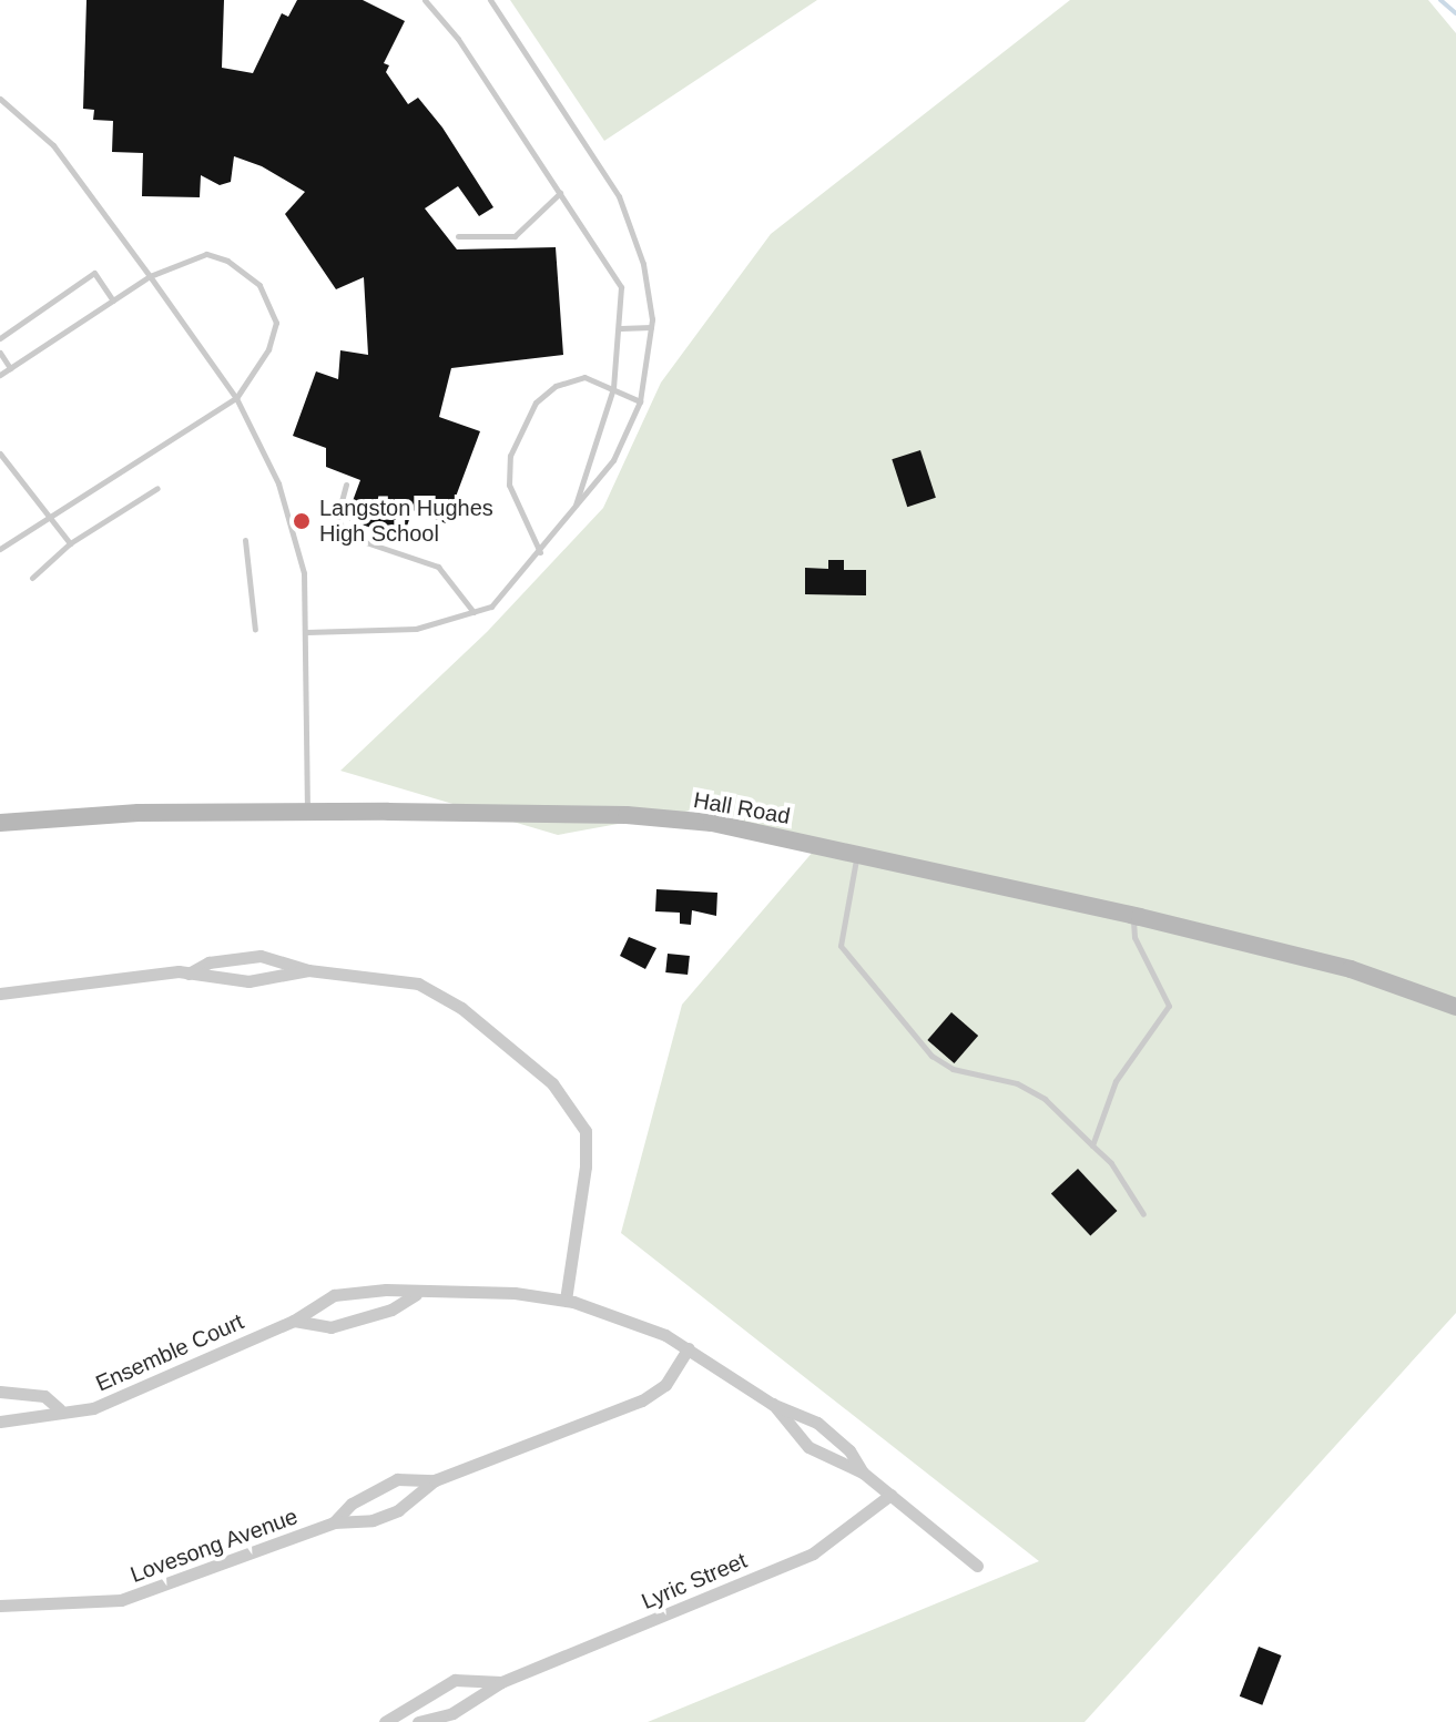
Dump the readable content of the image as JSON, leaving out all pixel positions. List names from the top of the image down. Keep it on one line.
{"streets":{"street":["Hall Road","Ensemble Court","Lovesong Avenue","Lyric Street"]},"crossings":[["Ensemble Court","Lovesong Avenue"],["Ensemble Court","Lyric Street"]],"places":["Langston Hughes High School"]}
